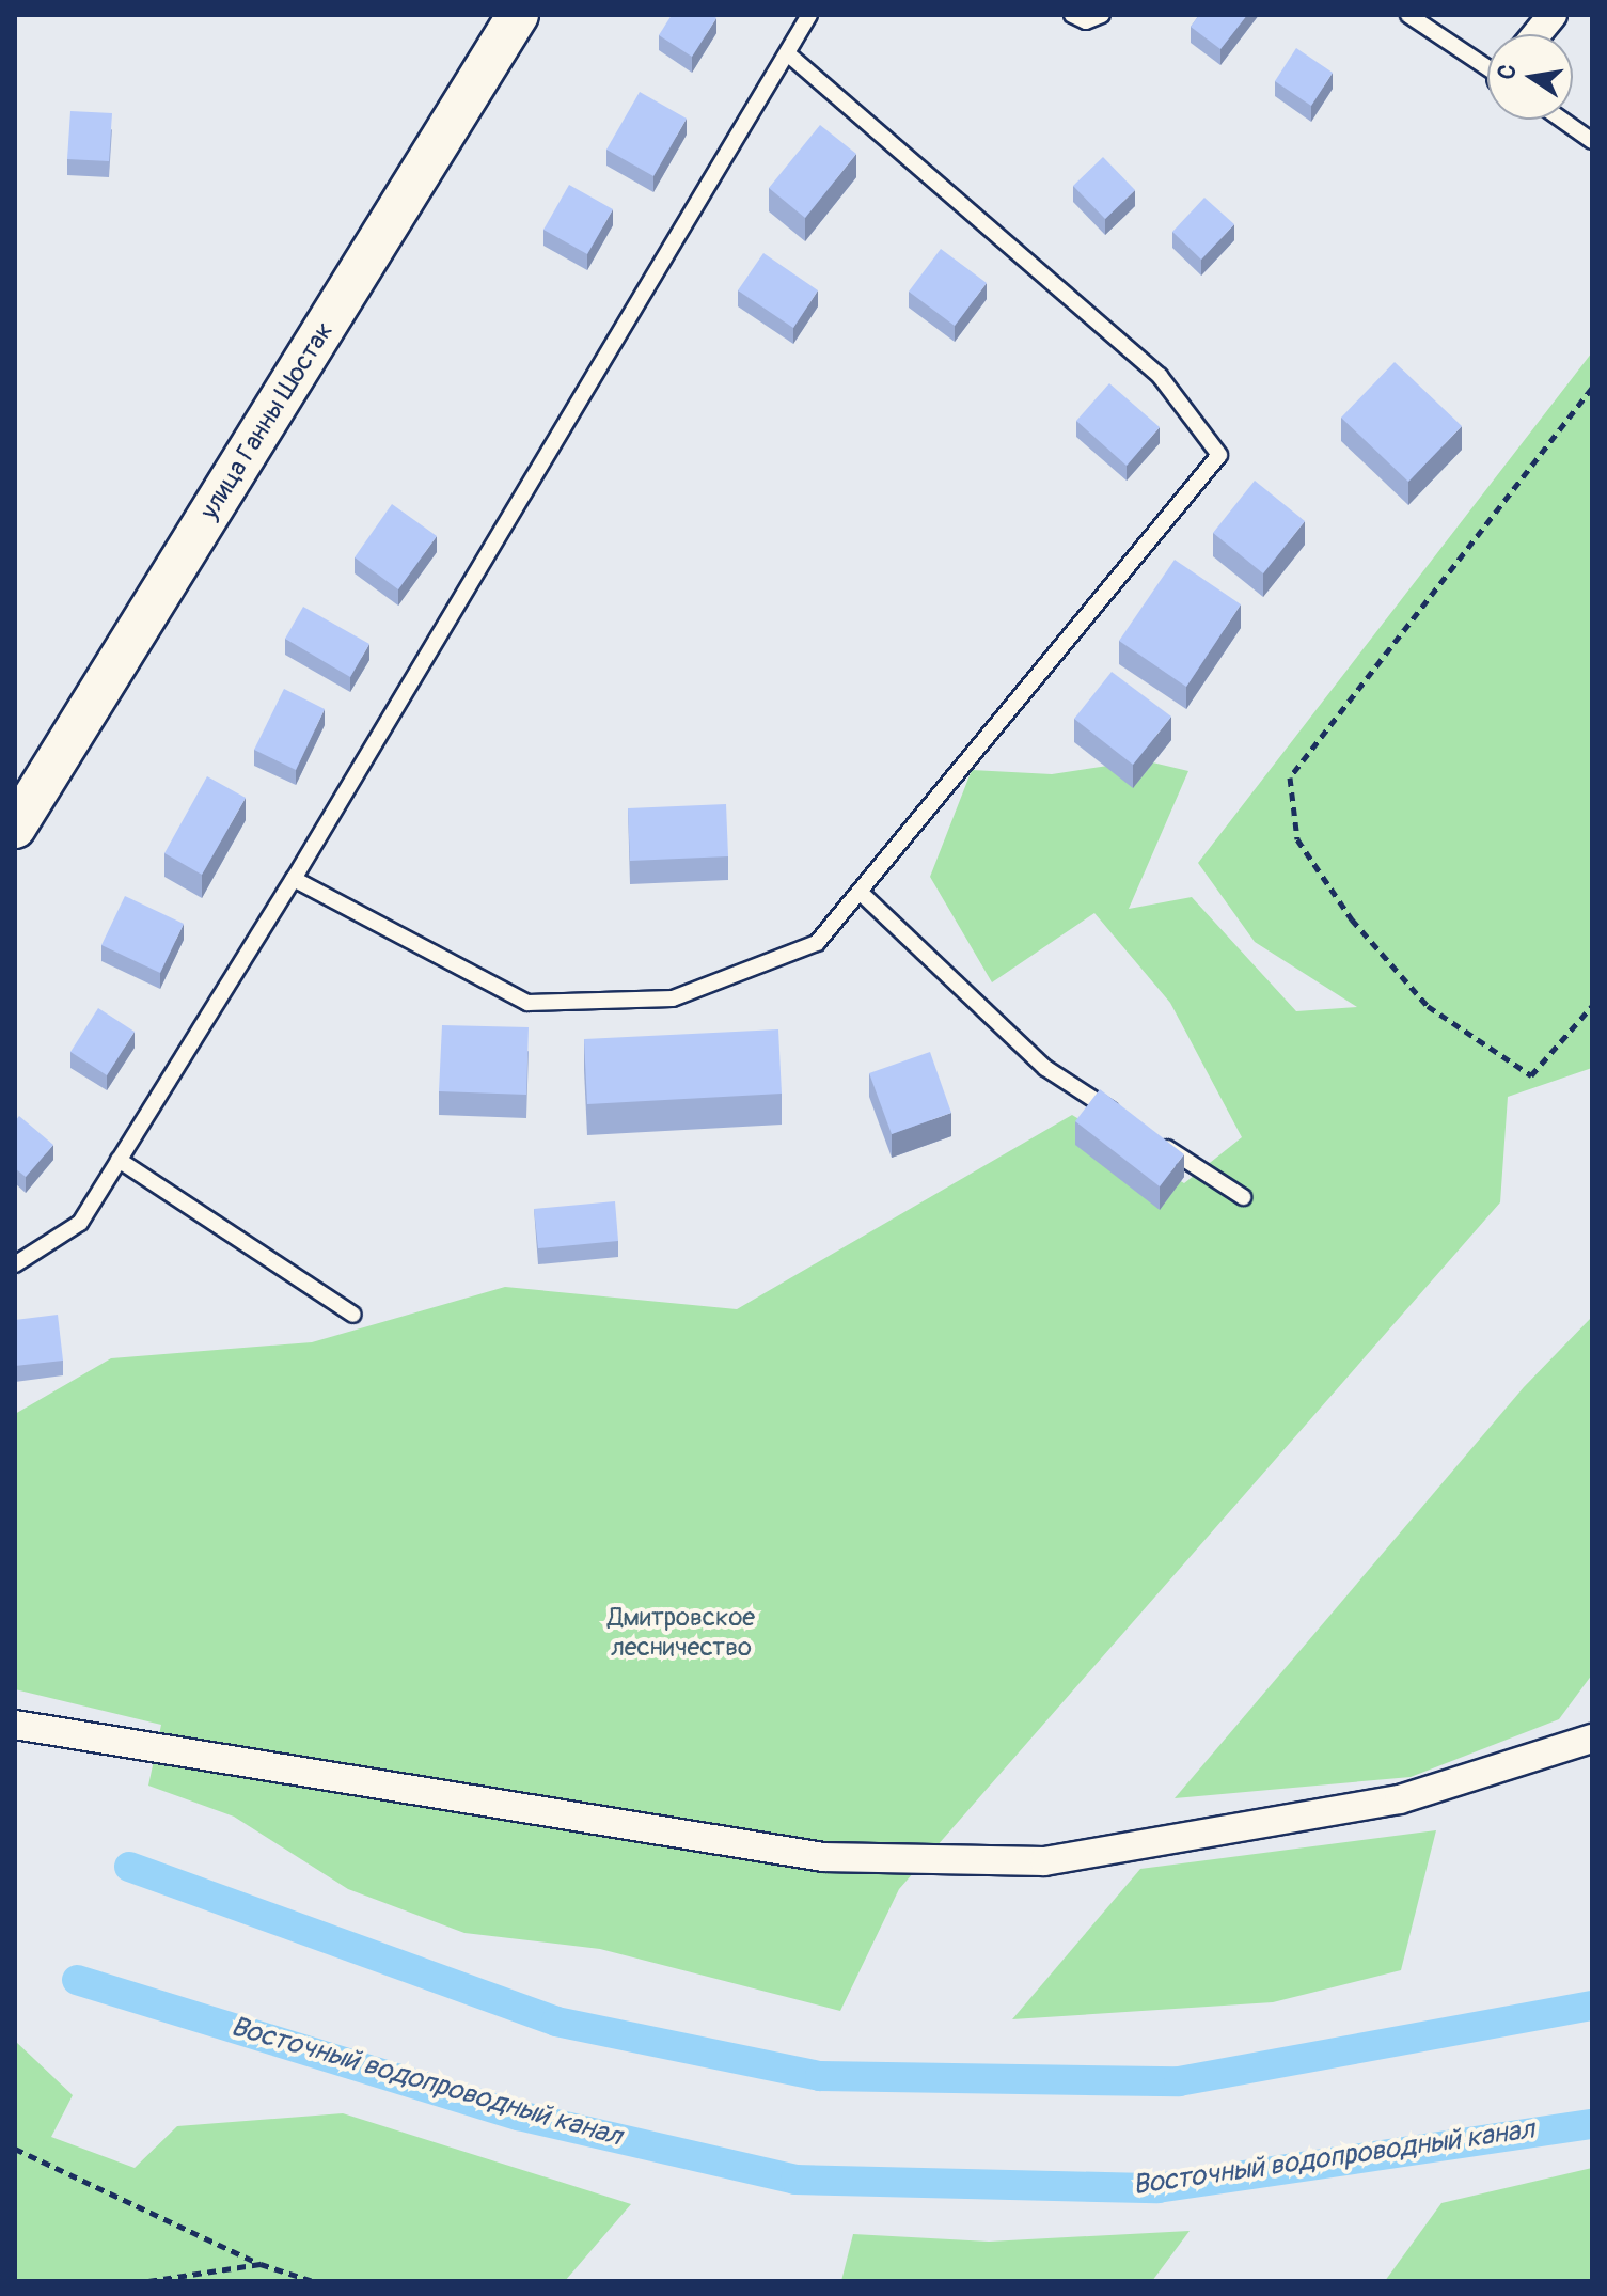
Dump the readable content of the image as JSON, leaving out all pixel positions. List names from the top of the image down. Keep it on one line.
{"streets":{"main road":["улица Ганны Шостак"]},"water":["Восточный водопроводный канал"],"parks":["Дмитровское лесничество"],"north":"left"}
